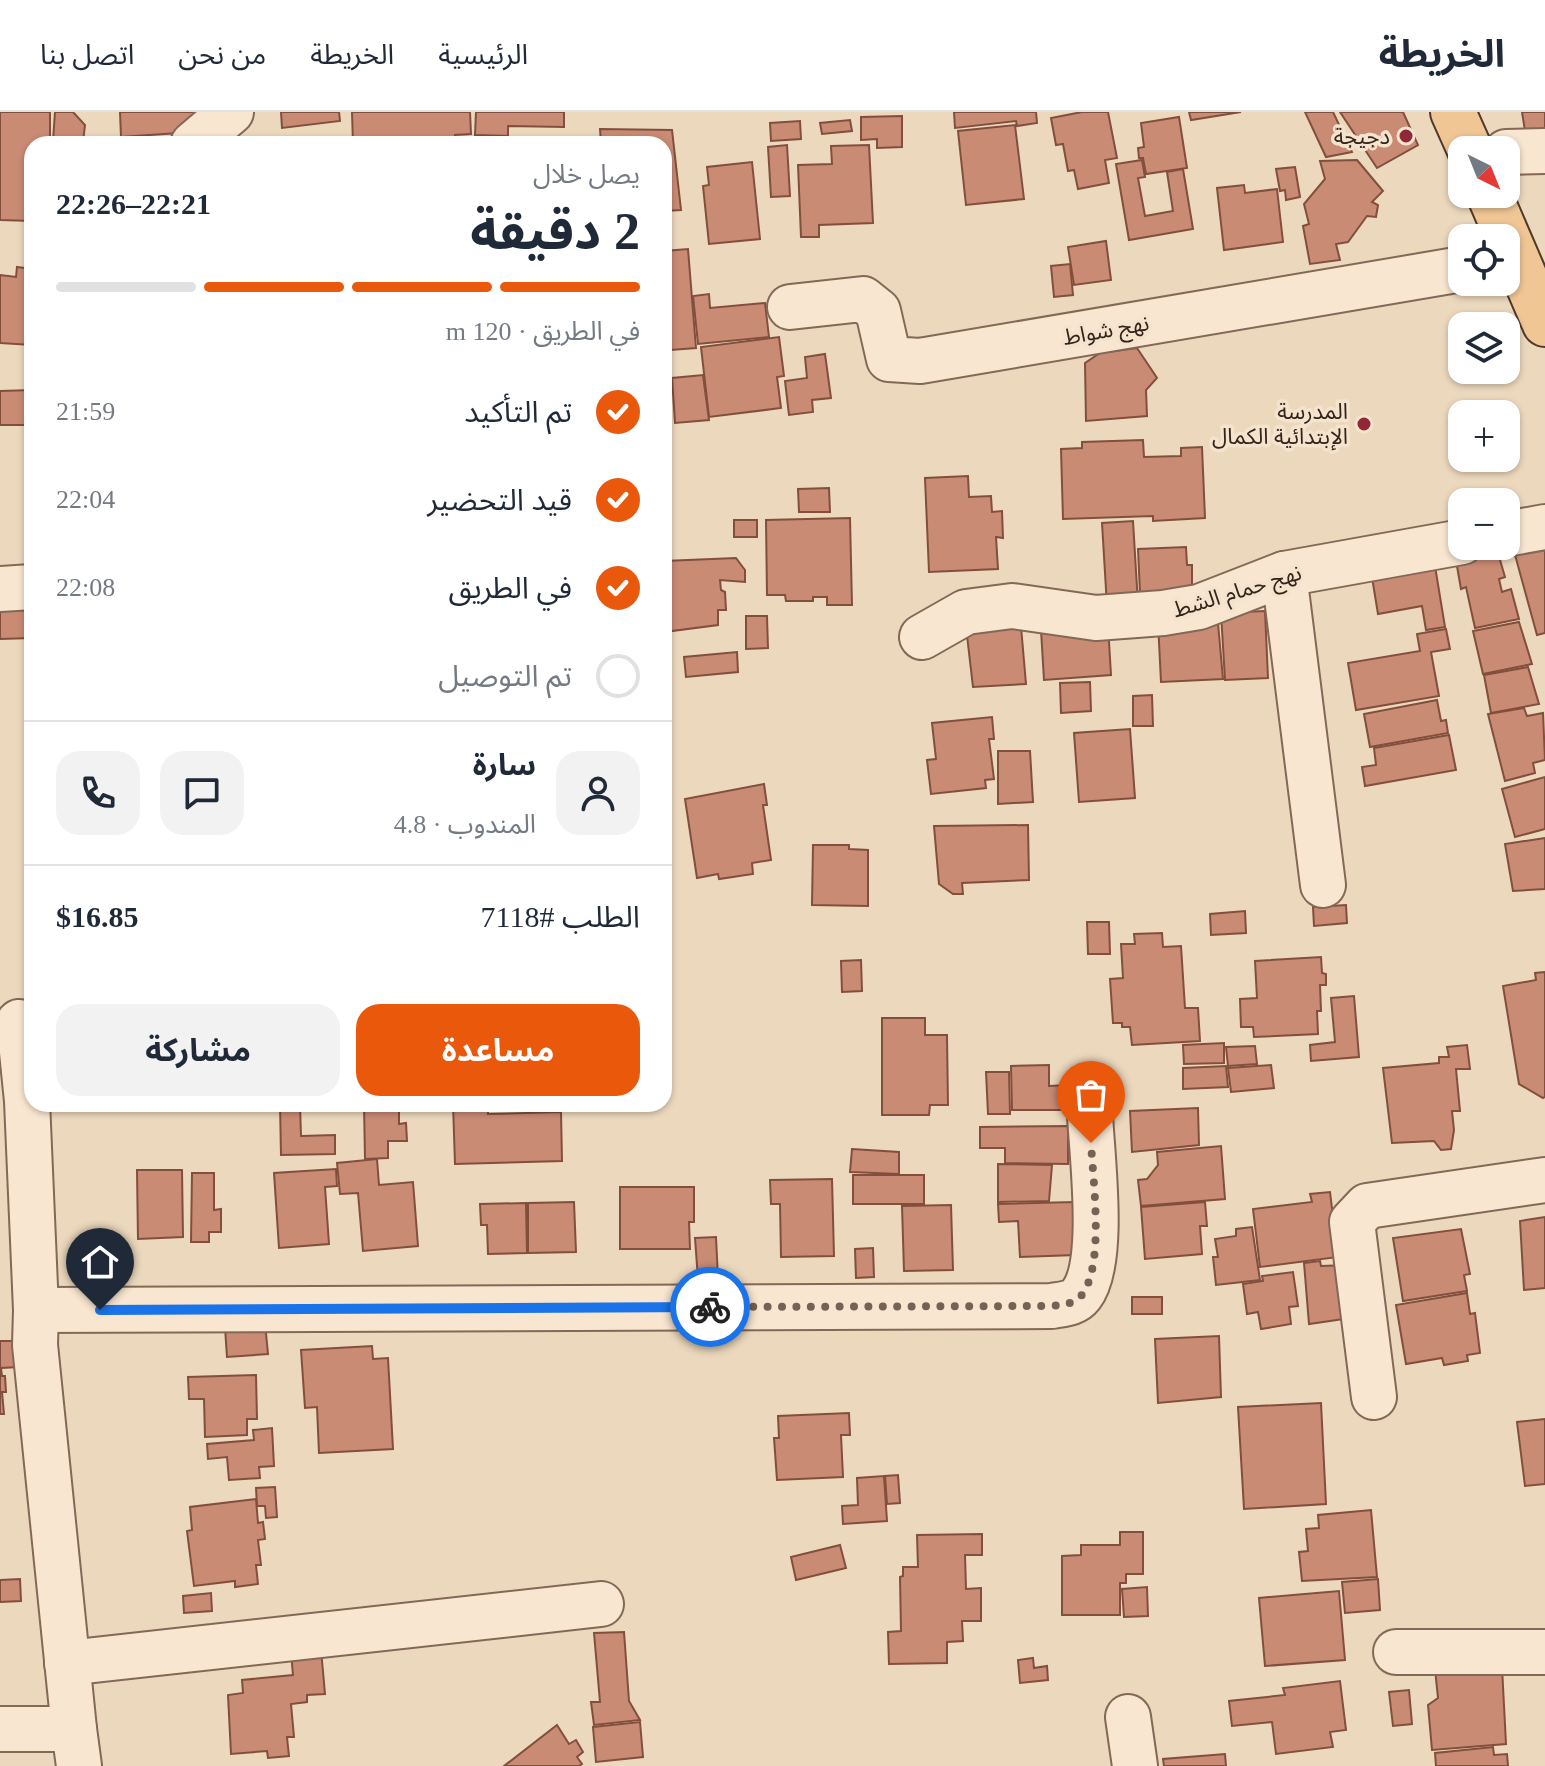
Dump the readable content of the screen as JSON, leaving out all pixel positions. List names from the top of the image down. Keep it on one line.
{"streets":{"street":["نهج شواط","نهج حمام الشط"]},"places":["دجيجة","المدرسة الإبتدائية الكمال"],"north":"bottom right","page":{"header":"الخريطة","nav":["الرئيسية","الخريطة","من نحن","اتصل بنا"],"map_buttons":["+","−"],"heading":["2 دقيقة","يصل خلال","22:21–22:26"],"panel":["سارة","المندوب · 4.8","الطلب #7118","$16.85"],"bar":"في الطريق · 120 m","list":[["تم التأكيد","21:59"],["قيد التحضير","22:04"],["في الطريق","22:08"],"تم التوصيل"],"buttons":["مساعدة","مشاركة"]}}
